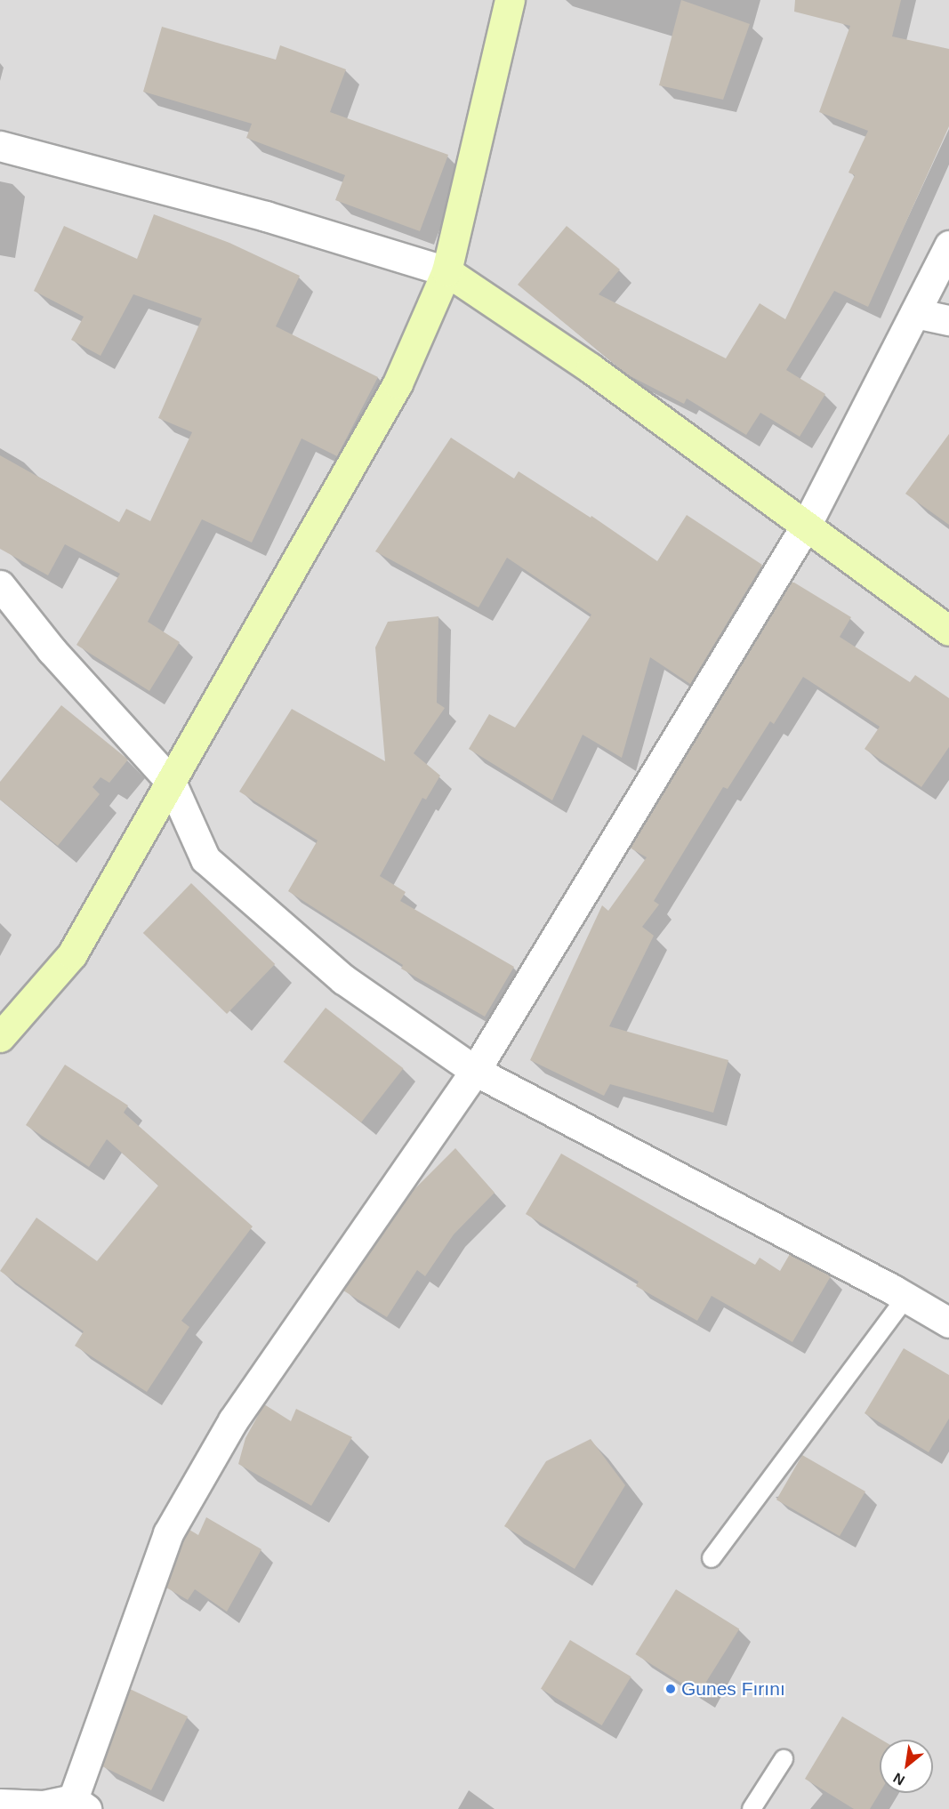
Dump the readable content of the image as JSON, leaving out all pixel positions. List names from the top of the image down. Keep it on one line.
{"places":["Gunes Fırını"],"north":"bottom left"}
